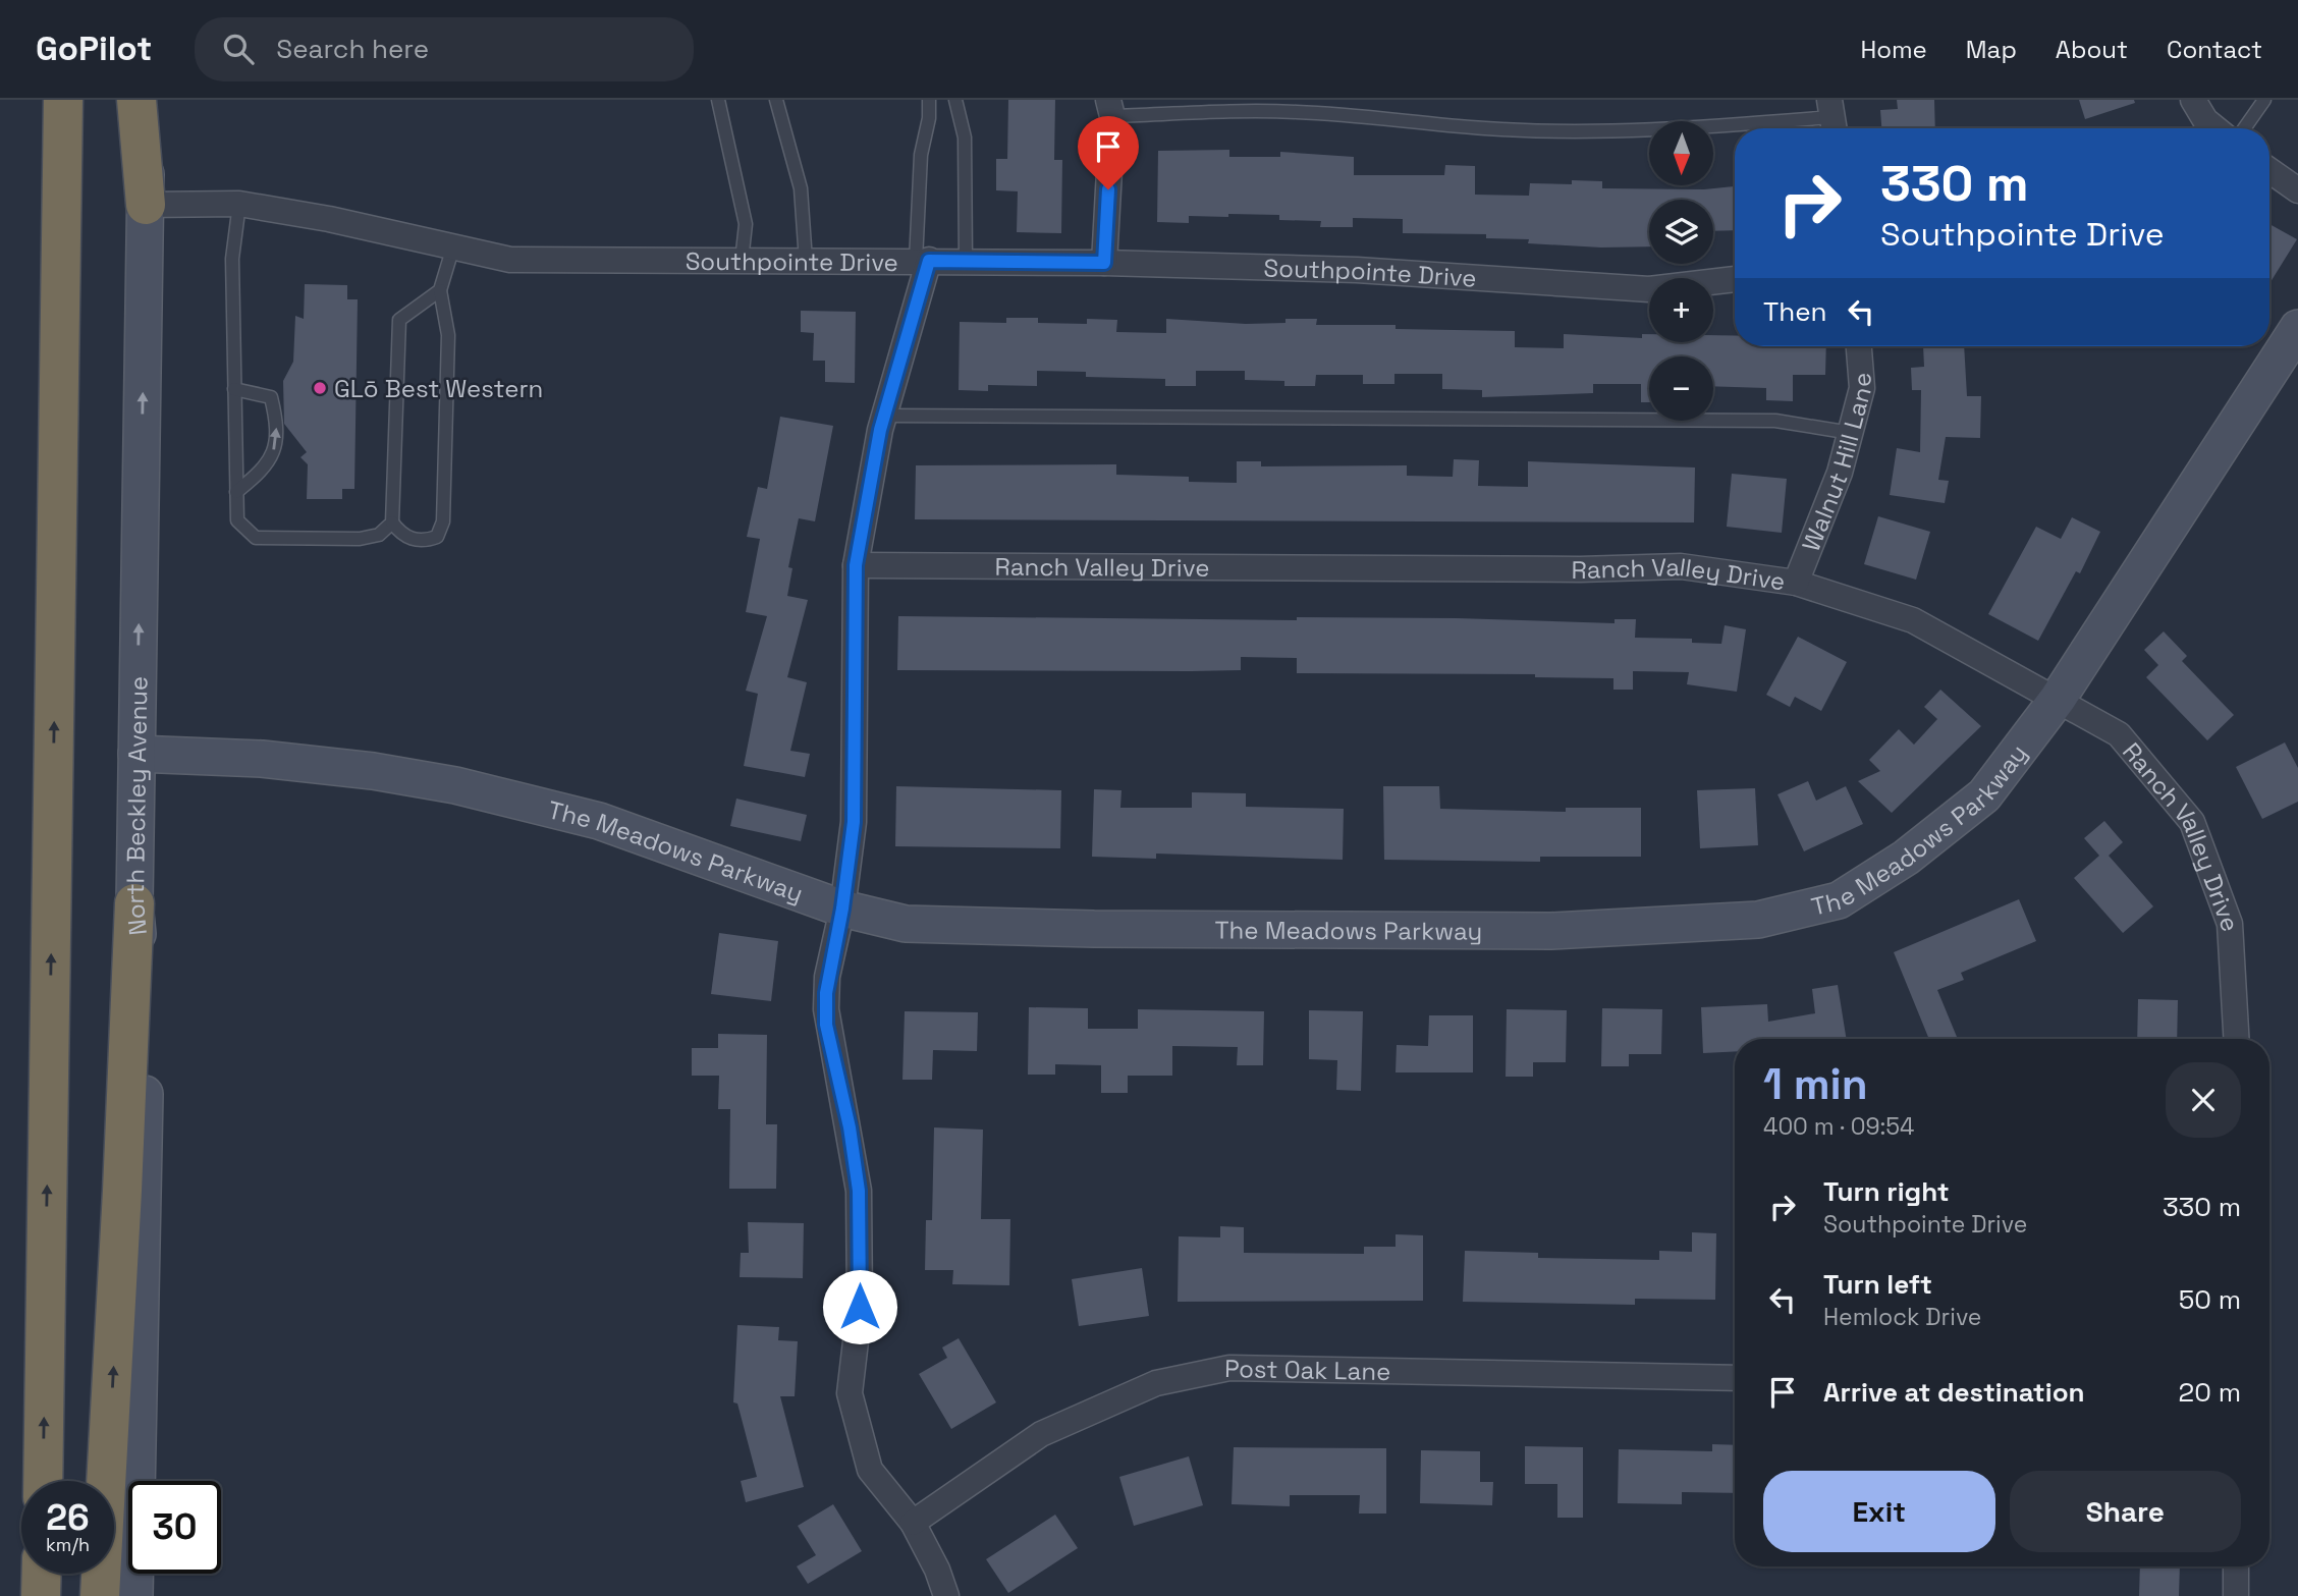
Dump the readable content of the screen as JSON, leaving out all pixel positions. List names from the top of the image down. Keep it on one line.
{"streets":{"street":["Southpointe Drive","Walnut Hill Lane","Ranch Valley Drive","North Beckley Avenue","The Meadows Parkway","Post Oak Lane"]},"crossings":[["Southpointe Drive","North Beckley Avenue"],["Walnut Hill Lane","Ranch Valley Drive"],["Ranch Valley Drive","The Meadows Parkway"],["North Beckley Avenue","The Meadows Parkway"]],"one_way":["North Beckley Avenue"],"places":["GLō Best Western"],"north":"bottom","page":{"header":"GoPilot","search":"Search here","nav":["Home","Map","About","Contact"],"map_buttons":["+","−"],"turn":["330 m","Southpointe Drive"],"then":"Then","heading":["1 min","400 m · 09:54"],"list":[{"name":"Turn right","note":"Southpointe Drive","value":"330 m"},{"name":"Turn left","note":"Hemlock Drive","value":"50 m"},{"name":"Arrive at destination","value":"20 m"}],"buttons":["Exit","Share"],"speed":"26 km/h","limit":"30"}}
